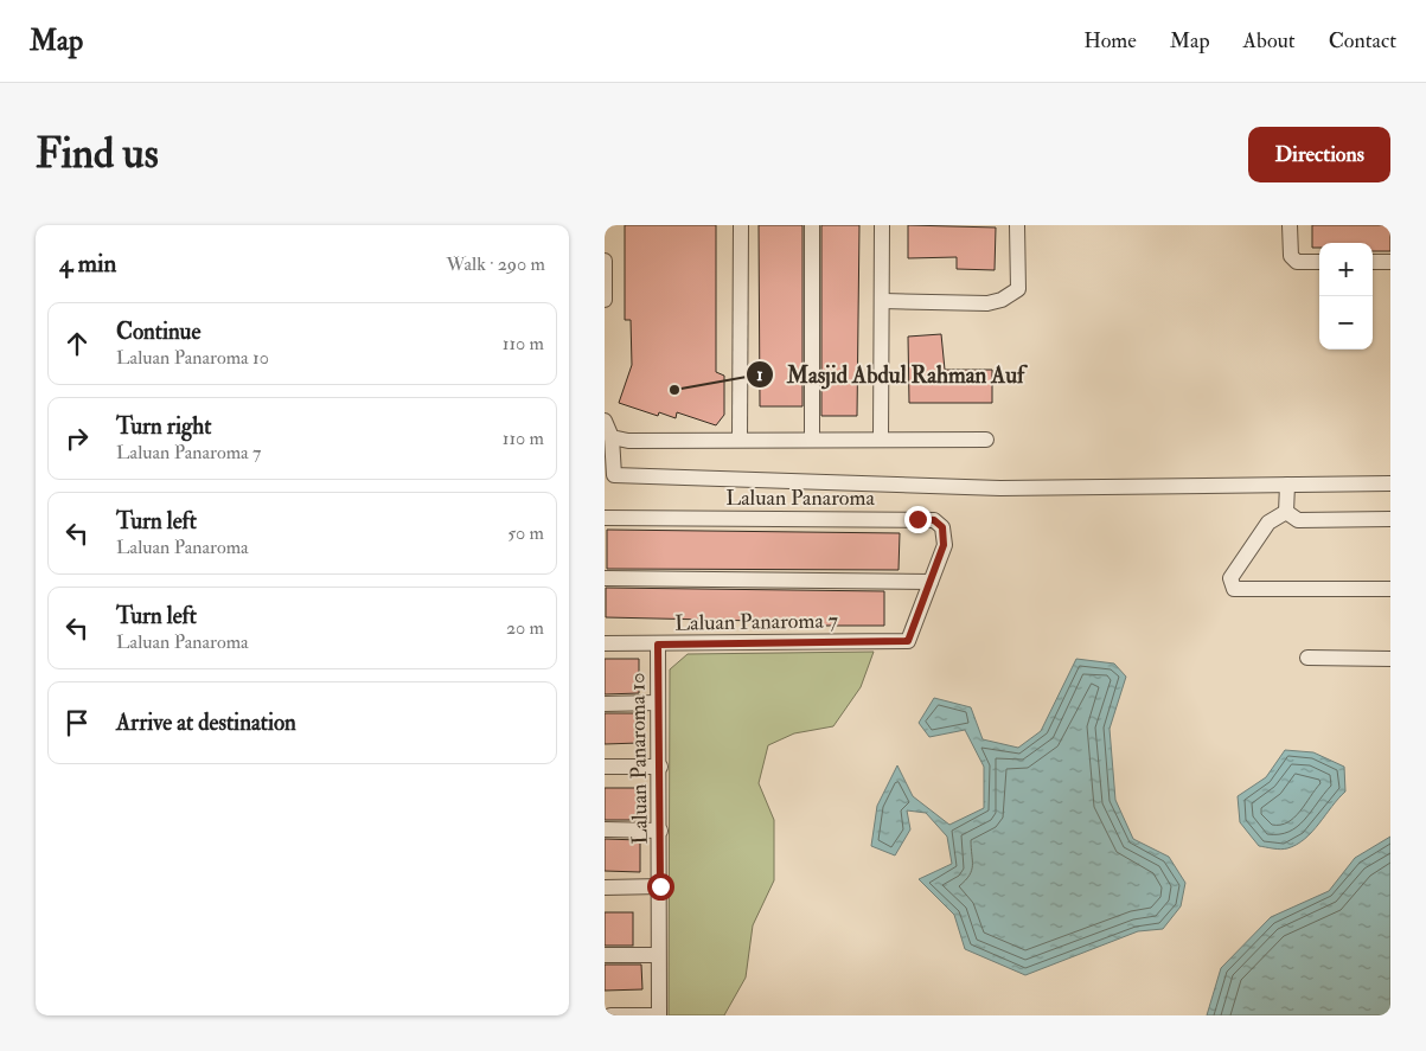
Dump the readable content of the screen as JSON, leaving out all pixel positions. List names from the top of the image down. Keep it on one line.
{"streets":{"street":["Laluan Panaroma","Laluan Panaroma 7","Laluan Panaroma 10"]},"crossings":[["Laluan Panaroma","Laluan Panaroma 7"],["Laluan Panaroma 7","Laluan Panaroma 10"]],"places":["Masjid Abdul Rahman Auf"],"page":{"header":"Map","nav":["Home","Map","About","Contact"],"buttons":"Directions","title":"Find us","heading":["4 min","Walk · 290 m"],"map_buttons":["+","−"],"list":[["Continue","Laluan Panaroma 10","110 m"],["Turn right","Laluan Panaroma 7","110 m"],["Turn left","Laluan Panaroma","50 m"],["Turn left","Laluan Panaroma","20 m"],"Arrive at destination"]}}
